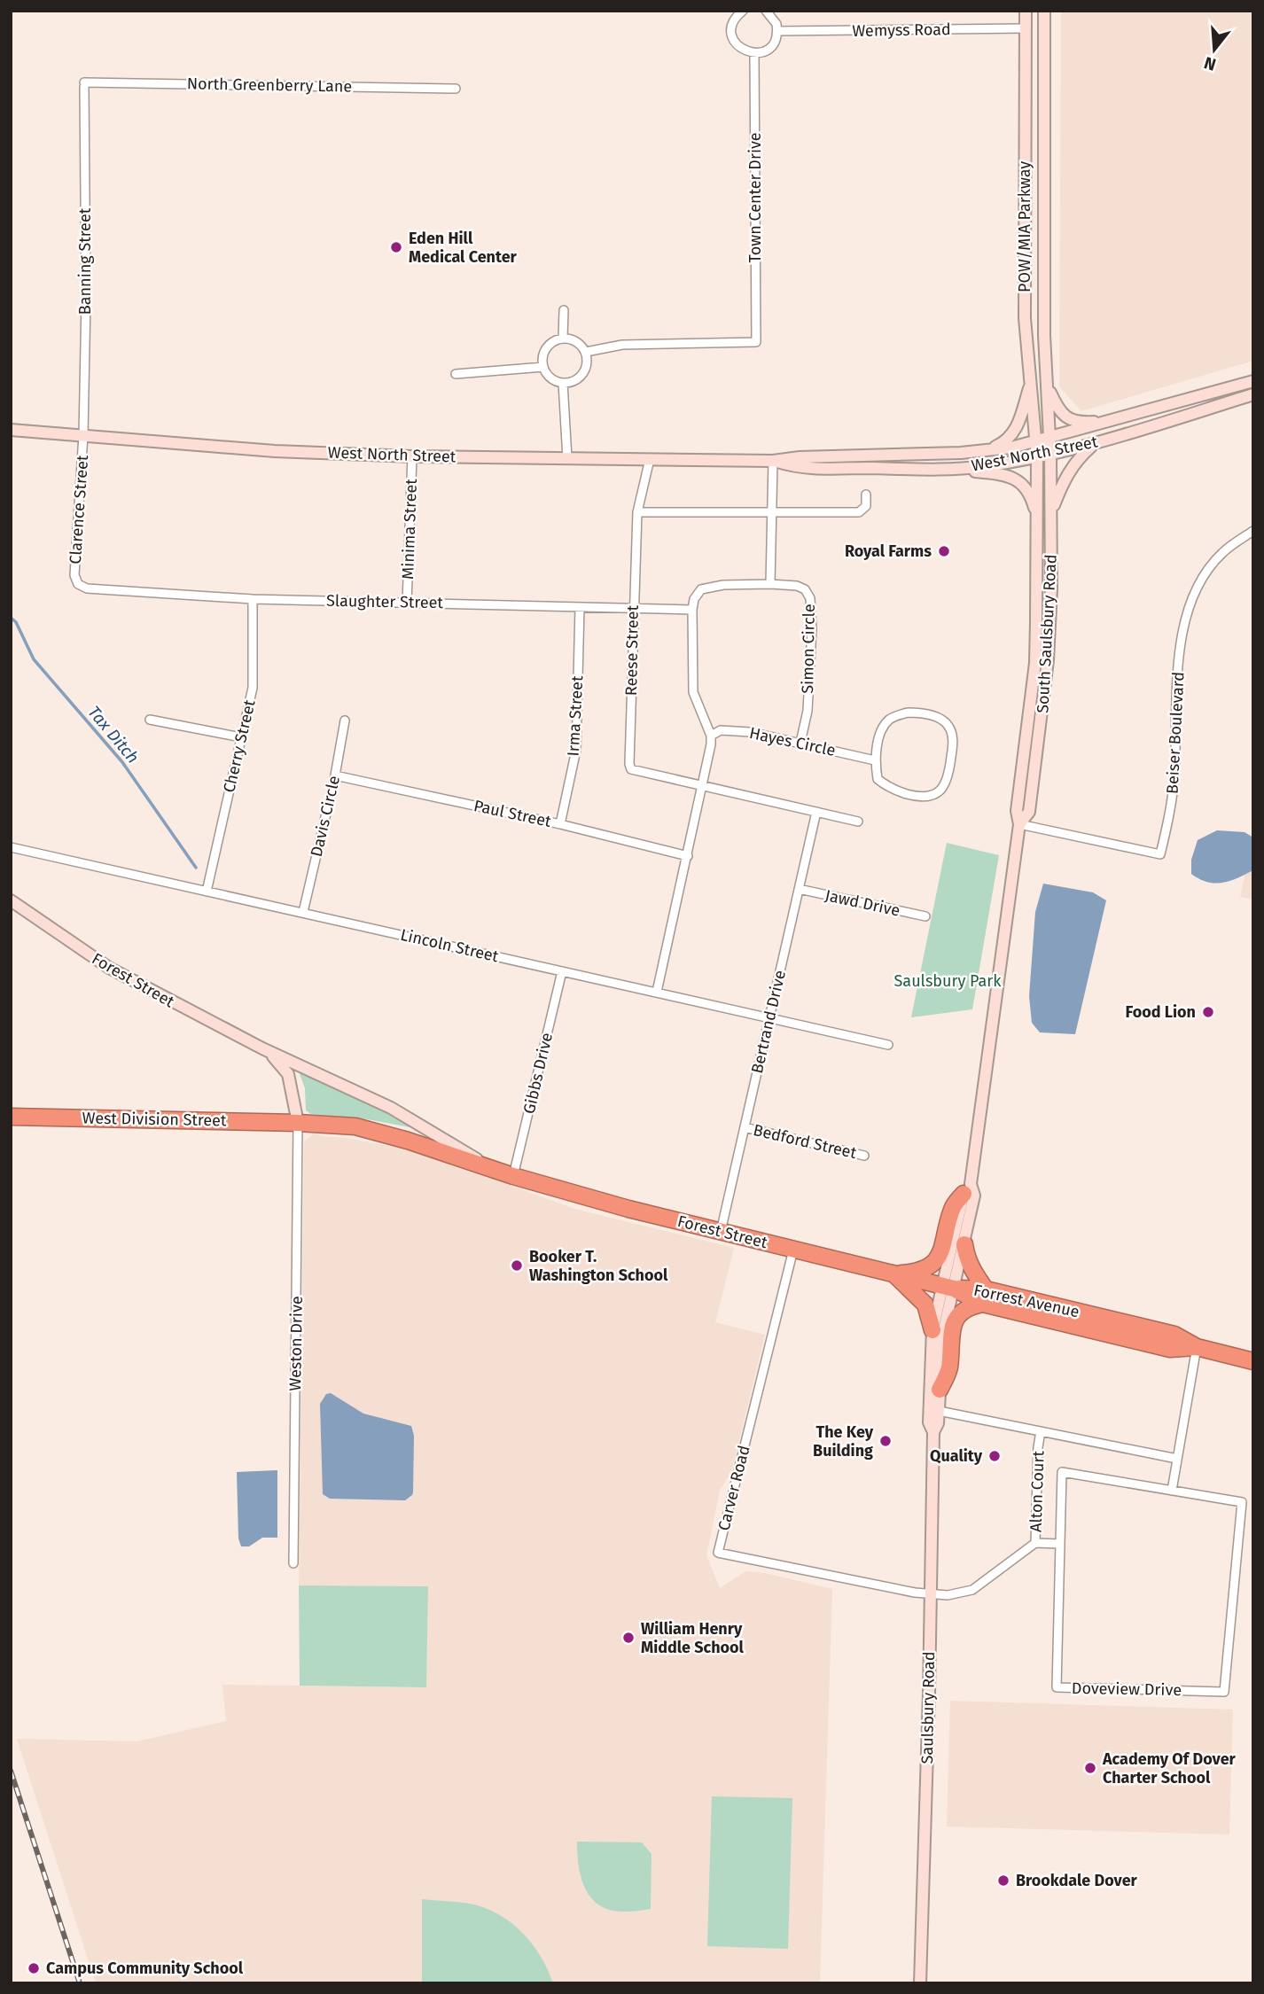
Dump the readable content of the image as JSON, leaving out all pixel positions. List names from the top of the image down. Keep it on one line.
{"streets":{"highway":["Forest Street","West Division Street","Forrest Avenue"],"main road":["POW/MIA Parkway","West North Street","South Saulsbury Road","Saulsbury Road"],"street":["Wemyss Road","North Greenberry Lane","Town Center Drive","Banning Street","Clarence Street","Minima Street","Slaughter Street","Simon Circle","Reese Street","Irma Street","Beiser Boulevard","Hayes Circle","Cherry Street","Paul Street","Davis Circle","Jawd Drive","Lincoln Street","Bertrand Drive","Gibbs Drive","Bedford Street","Weston Drive","Carver Road","Alton Court","Doveview Drive"]},"crossings":[["Wemyss Road","POW/MIA Parkway"],["North Greenberry Lane","Banning Street"],["POW/MIA Parkway","West North Street"],["POW/MIA Parkway","South Saulsbury Road"],["Banning Street","West North Street"],["Banning Street","Clarence Street"],["West North Street","Clarence Street"],["West North Street","Minima Street"],["West North Street","South Saulsbury Road"],["West North Street","Reese Street"],["Clarence Street","Slaughter Street"],["Minima Street","Slaughter Street"],["Slaughter Street","Simon Circle"],["Slaughter Street","Reese Street"],["Slaughter Street","Irma Street"],["Slaughter Street","Cherry Street"],["South Saulsbury Road","Beiser Boulevard"],["South Saulsbury Road","Forest Street"],["South Saulsbury Road","Forrest Avenue"],["South Saulsbury Road","Saulsbury Road"],["Simon Circle","Hayes Circle"],["Reese Street","Bertrand Drive"],["Irma Street","Paul Street"],["Cherry Street","Lincoln Street"],["Paul Street","Davis Circle"],["Davis Circle","Lincoln Street"],["Jawd Drive","Bertrand Drive"],["Lincoln Street","Bertrand Drive"],["Lincoln Street","Gibbs Drive"],["Forest Street","Bertrand Drive"],["Forest Street","Gibbs Drive"],["Forest Street","West Division Street"],["Forest Street","Forrest Avenue"],["Forest Street","Weston Drive"],["Forest Street","Carver Road"],["Forest Street","Saulsbury Road"],["Bertrand Drive","Bedford Street"],["West Division Street","Weston Drive"],["Forrest Avenue","Saulsbury Road"],["Carver Road","Alton Court"],["Carver Road","Saulsbury Road"],["Alton Court","Saulsbury Road"]],"water":["Tax Ditch"],"parks":["Saulsbury Park"],"places":["Eden Hill Medical Center","Royal Farms","Food Lion","Booker T. Washington School","The Key Building","Quality","William Henry Middle School","Academy Of Dover Charter School","Brookdale Dover","Campus Community School"],"north":"bottom"}
